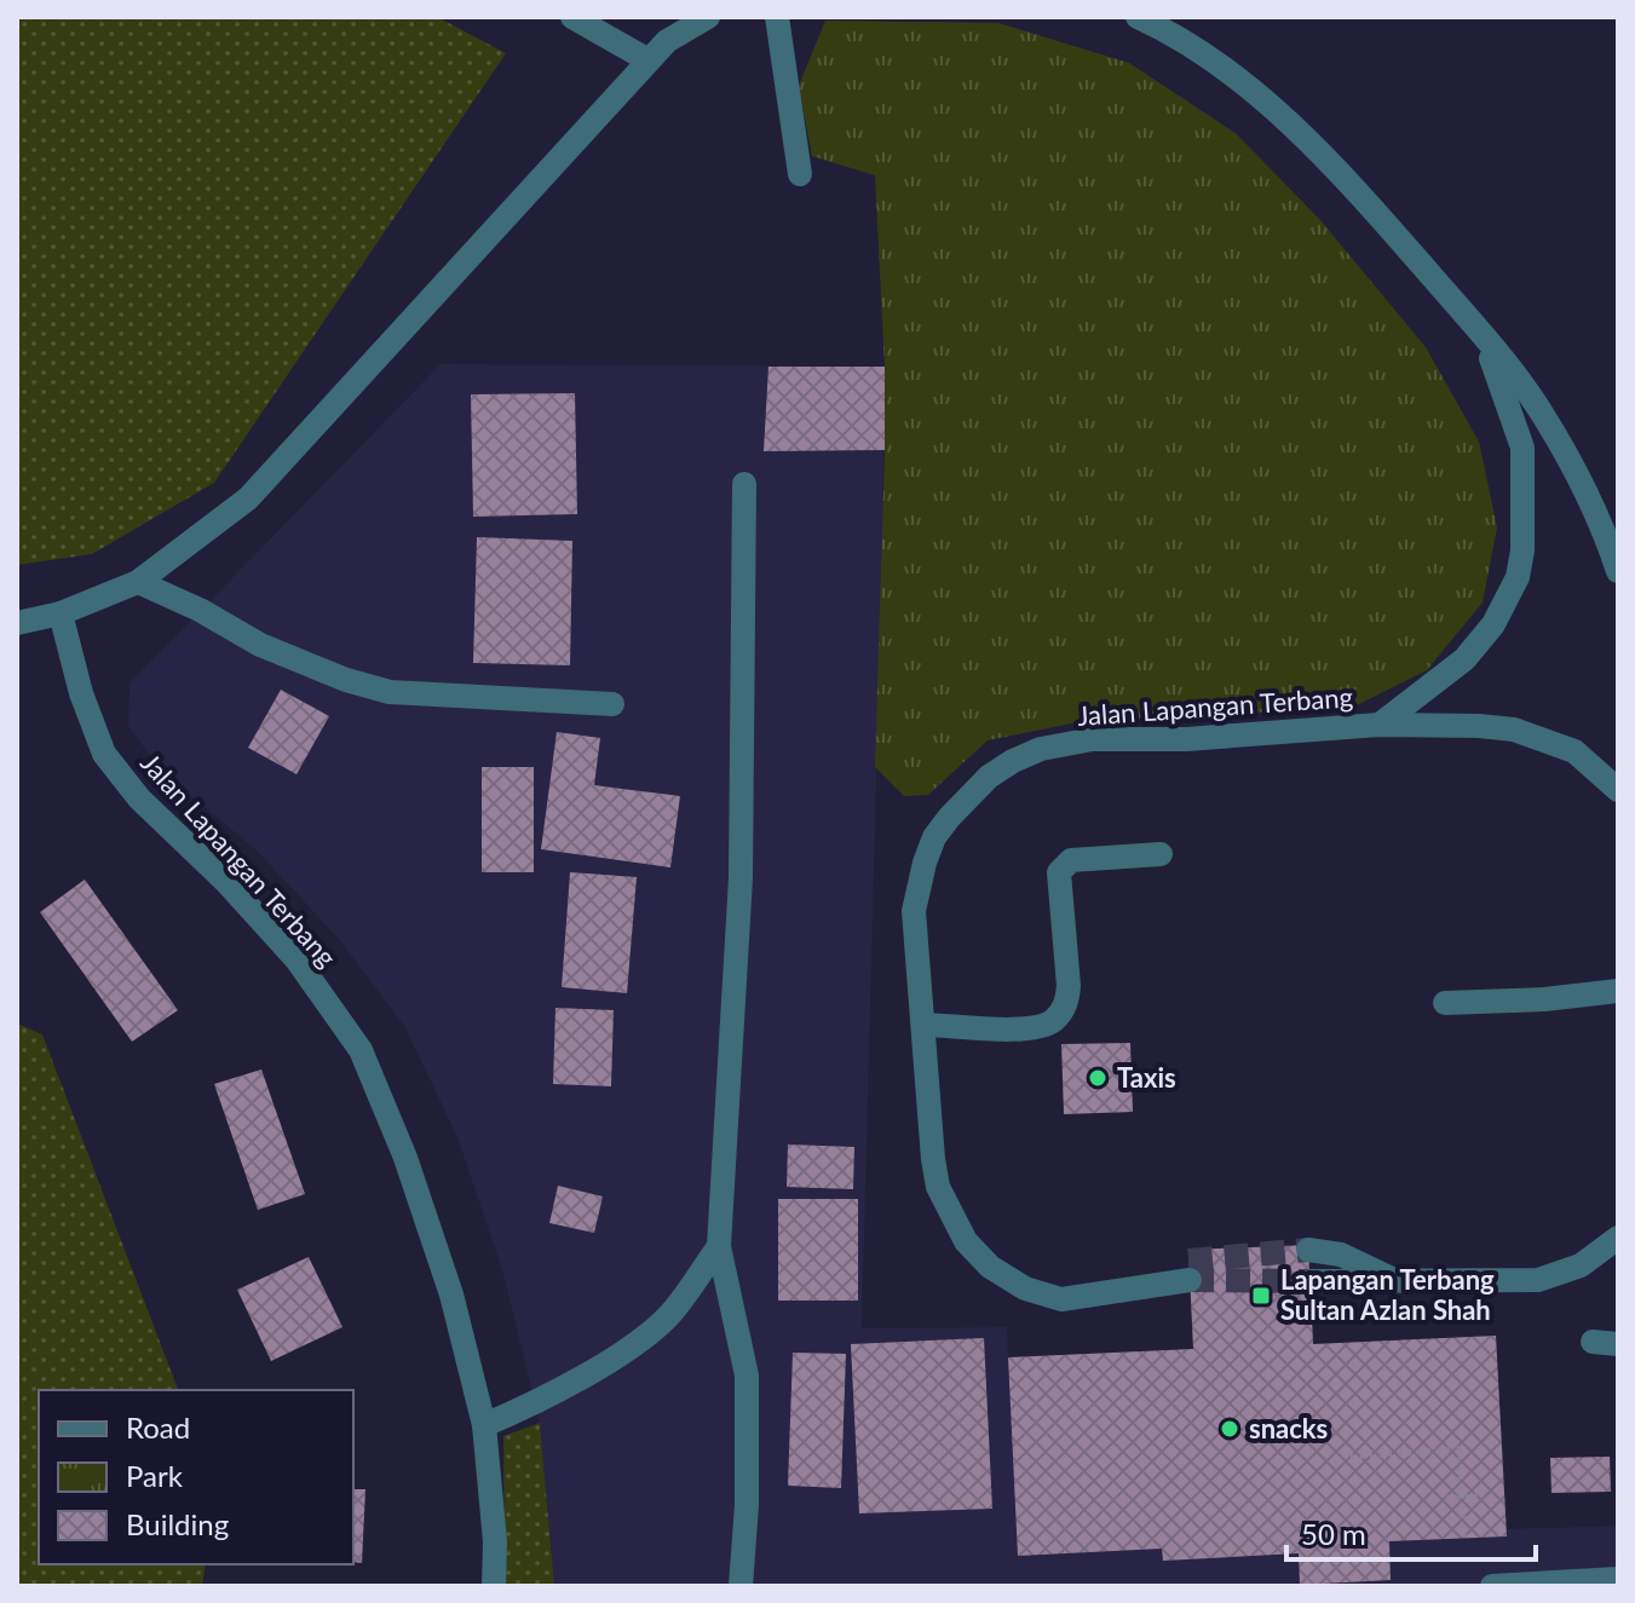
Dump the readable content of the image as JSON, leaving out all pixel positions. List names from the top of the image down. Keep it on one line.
{"streets":{"street":["Jalan Lapangan Terbang"]},"places":{"other":["Taxis","snacks"],"transit":["Lapangan Terbang Sultan Azlan Shah"]},"legend":["Road","Park","Building"],"scale_bar":"50 m"}
